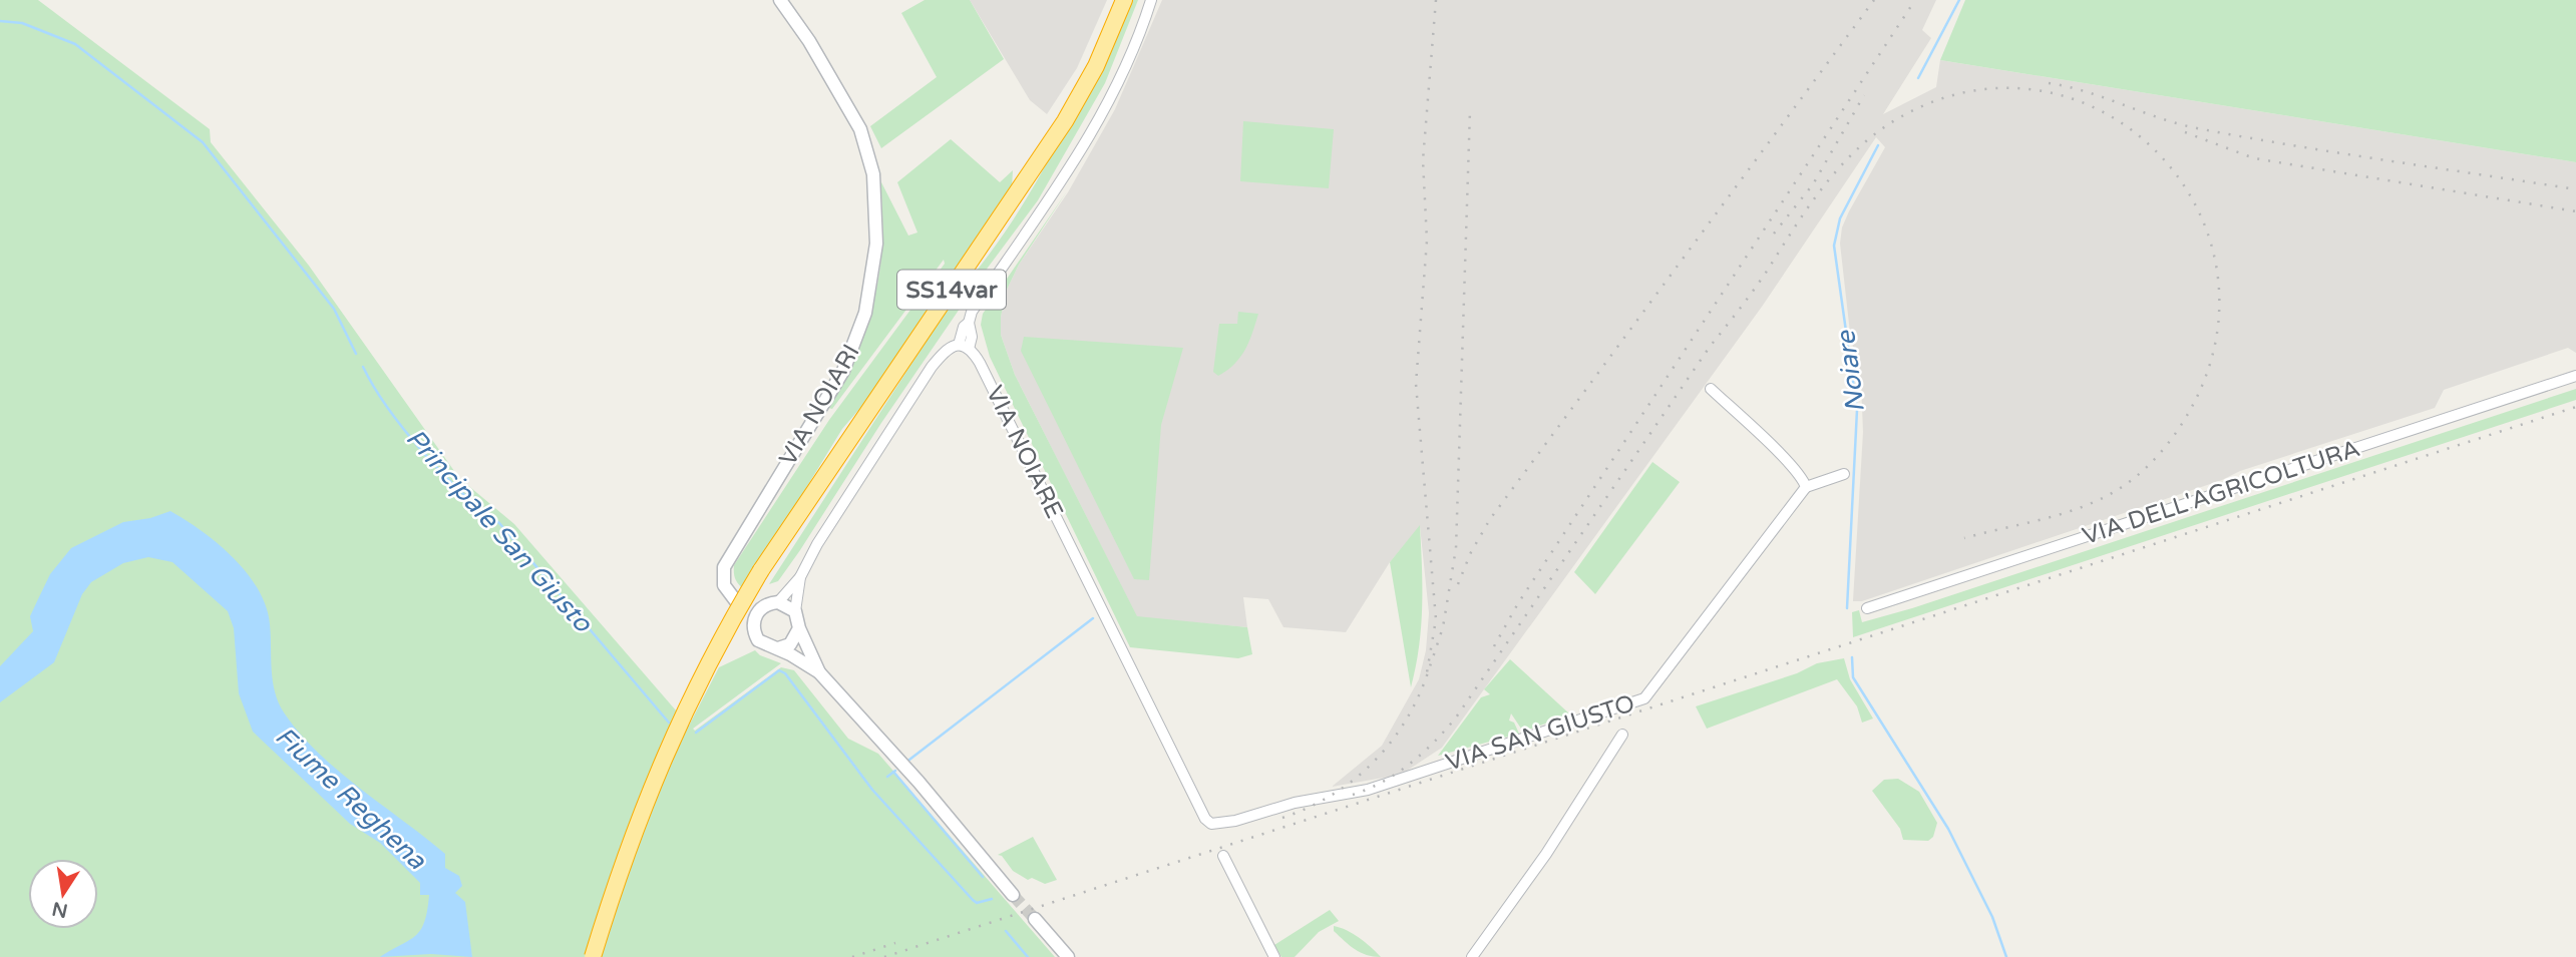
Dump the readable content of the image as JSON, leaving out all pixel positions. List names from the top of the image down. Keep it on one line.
{"streets":{"highway":["SS14var"],"street":["VIA NOIARI","VIA NOIARE","VIA DELL'AGRICOLTURA","VIA SAN GIUSTO"]},"crossings":[["VIA NOIARE","VIA SAN GIUSTO"]],"water":["Noiare","Principale San Giusto","Fiume Reghena"],"north":"bottom"}
